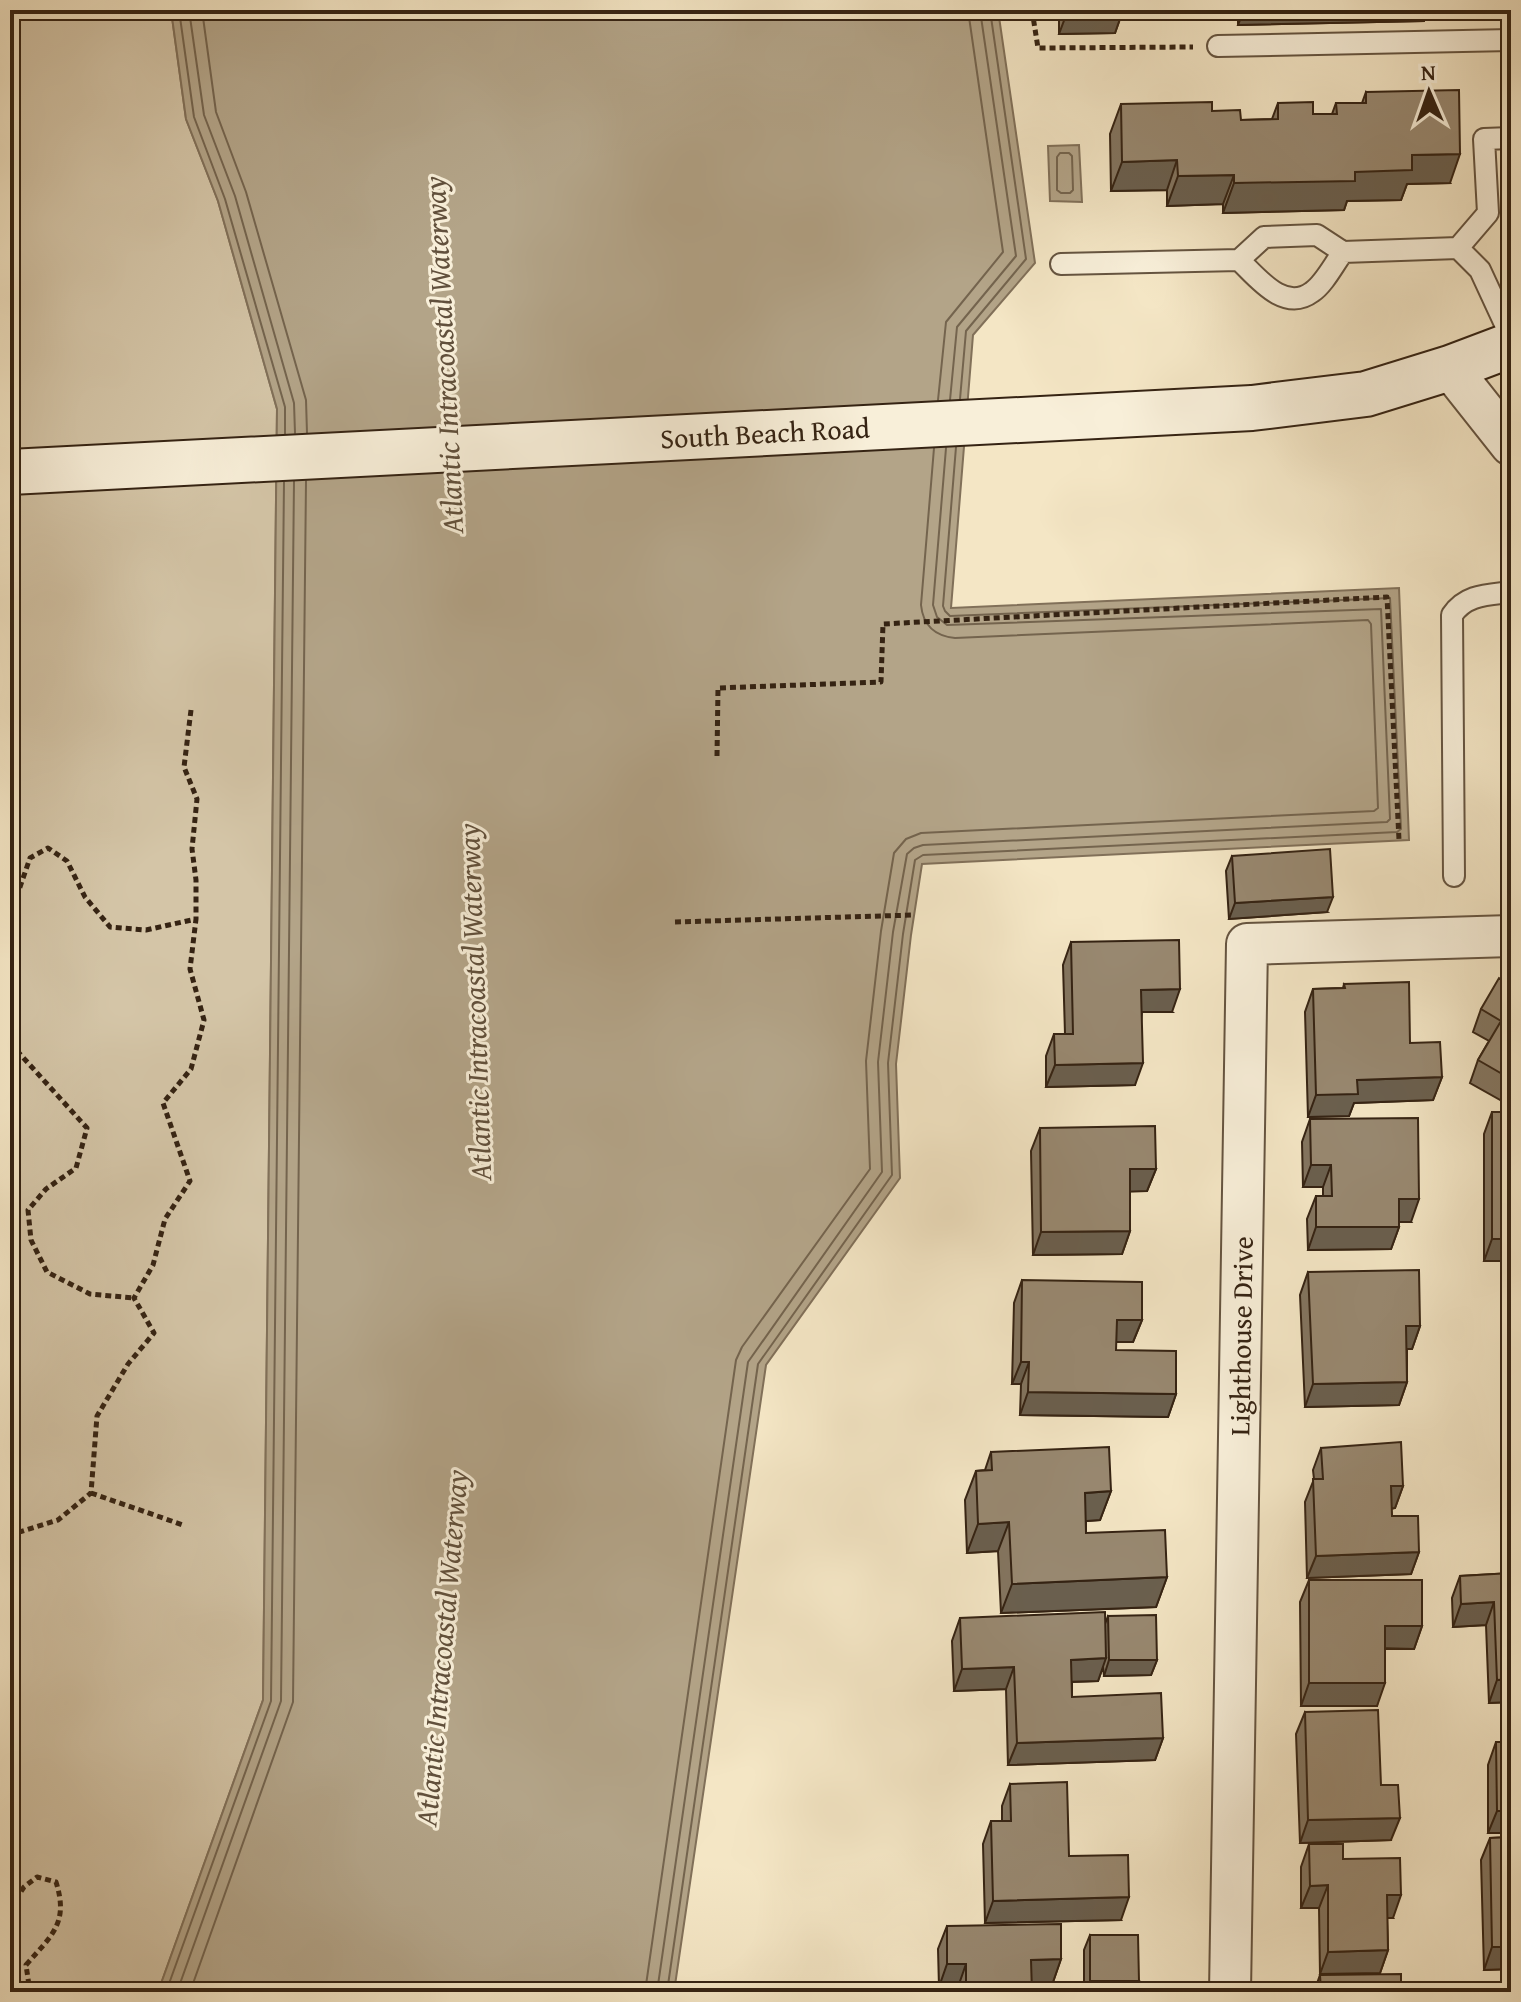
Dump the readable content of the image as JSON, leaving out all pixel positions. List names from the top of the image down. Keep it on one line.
{"streets":{"street":["South Beach Road","Lighthouse Drive"]},"water":["Atlantic Intracoastal Waterway"],"north":"top"}
